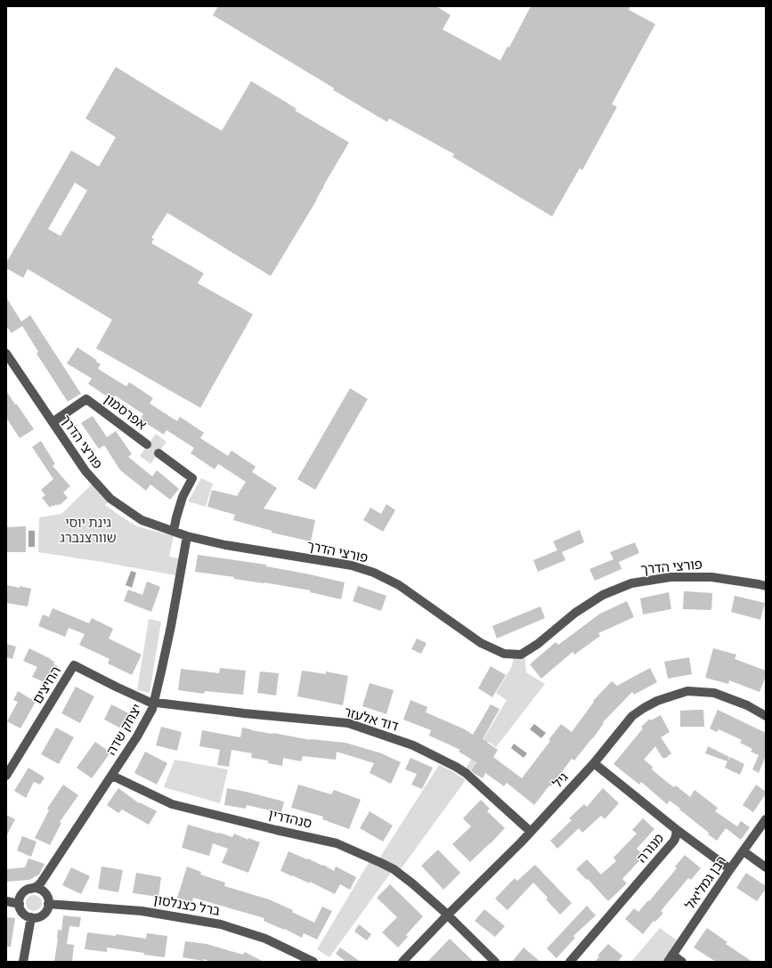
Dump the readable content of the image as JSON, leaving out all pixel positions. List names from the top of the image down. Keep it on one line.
{"streets":{"street":["אפרסמון","פורצי הדרך","החיצים","דוד אלעזר","יצחק שדה","גיל","סנהדרין","מנורה","רבן גמליאל","ברל כצנלסון"]},"crossings":[["אפרסמון","פורצי הדרך"],["פורצי הדרך","יצחק שדה"],["החיצים","דוד אלעזר"],["החיצים","יצחק שדה"],["דוד אלעזר","יצחק שדה"],["דוד אלעזר","גיל"],["יצחק שדה","סנהדרין"],["יצחק שדה","ברל כצנלסון"],["גיל","סנהדרין"],["גיל","מנורה"]],"parks":["גינת יוסי שוורצנברג"]}
